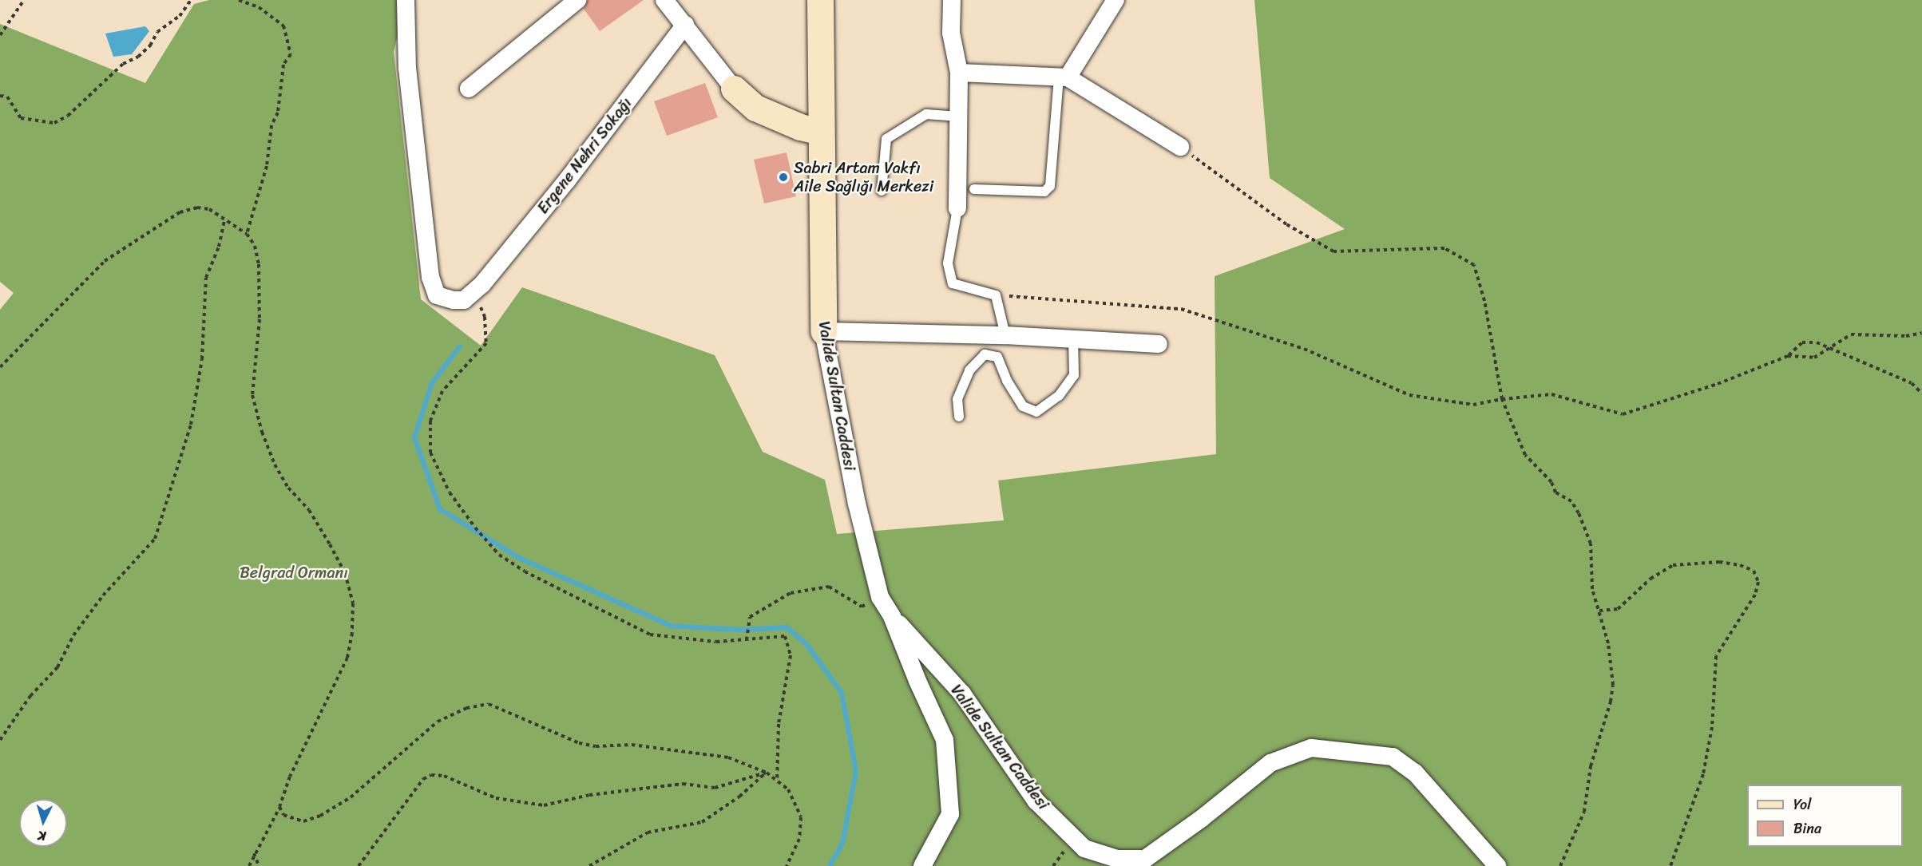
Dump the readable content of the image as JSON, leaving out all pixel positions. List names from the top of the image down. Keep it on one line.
{"streets":{"street":["Ergene Nehri Sokağı","Valide Sultan Caddesi"]},"parks":["Belgrad Ormanı"],"places":["Sabri Artam Vakfı Aile Sağlığı Merkezi"],"legend":["Yol","Bina"],"north":"bottom"}
